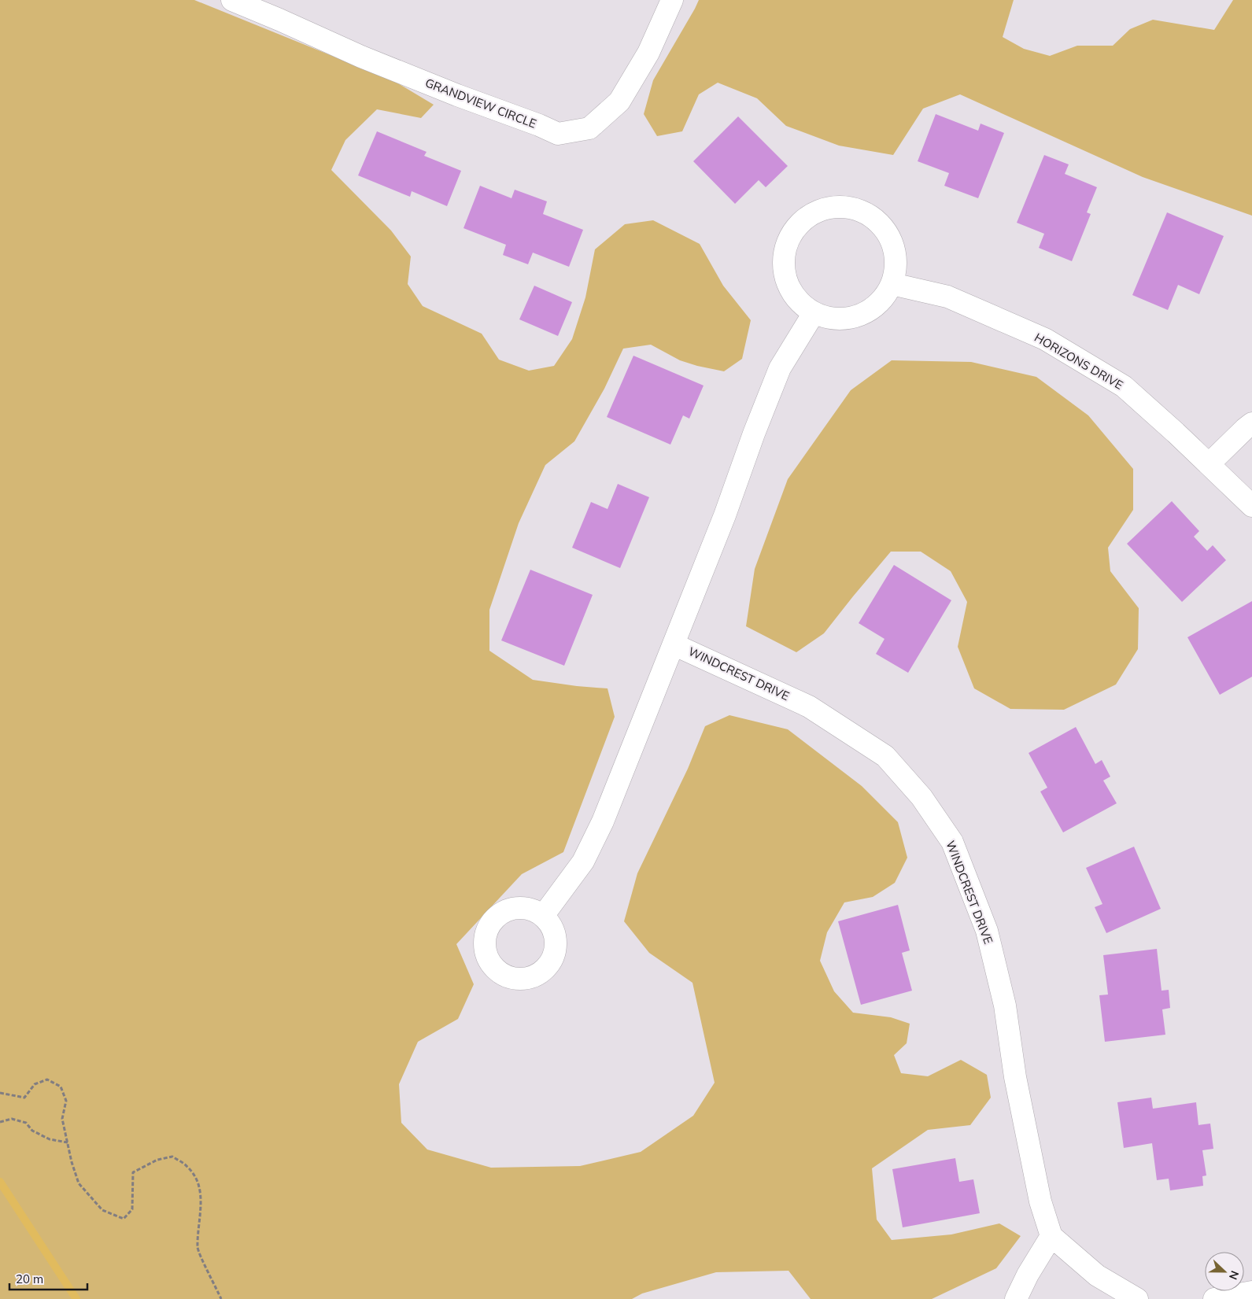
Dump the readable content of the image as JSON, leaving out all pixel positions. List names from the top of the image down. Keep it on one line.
{"streets":{"street":["GRANDVIEW CIRCLE","HORIZONS DRIVE","WINDCREST DRIVE"]},"scale_bar":"20 m","north":"right"}
